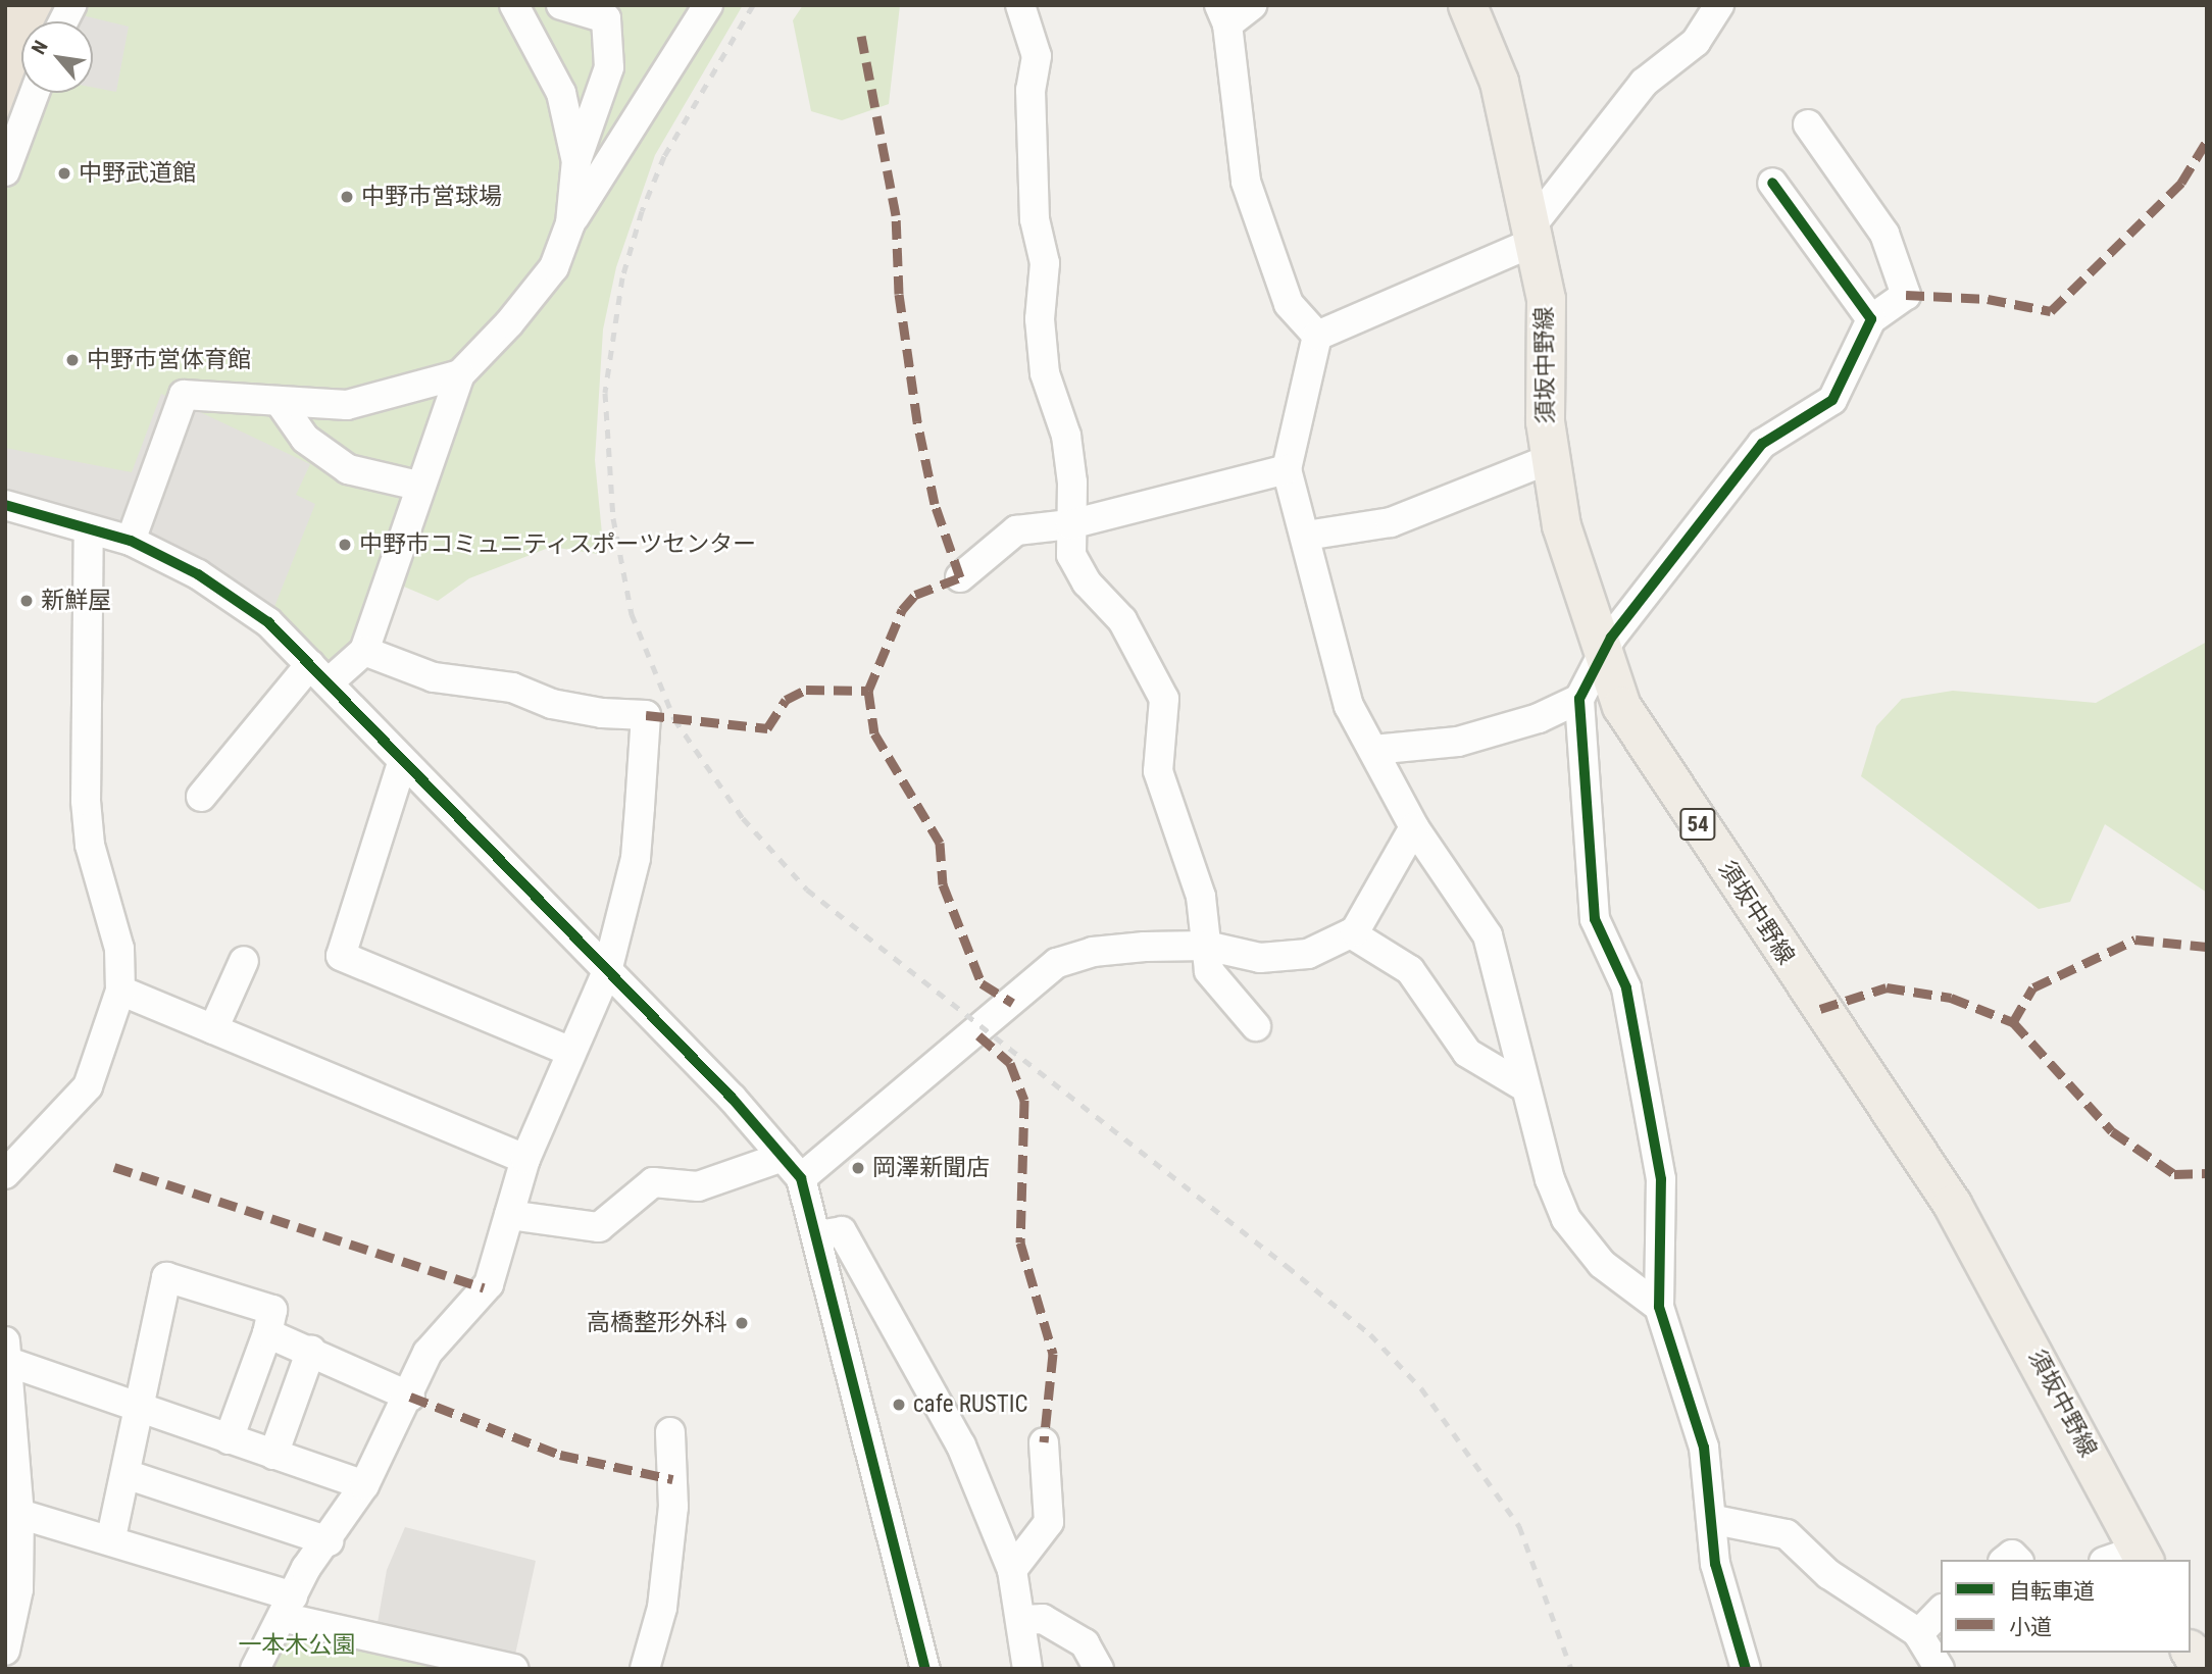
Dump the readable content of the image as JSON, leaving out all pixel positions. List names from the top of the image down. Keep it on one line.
{"streets":{"main road":["須坂中野線","54"]},"parks":["一本木公園"],"places":["中野武道館","中野市営球場","中野市営体育館","中野市コミュニティスポーツセンター","新鮮屋","岡澤新聞店","高橋整形外科","cafe RUSTIC"],"legend":["自転車道","小道"],"north":"top left"}
